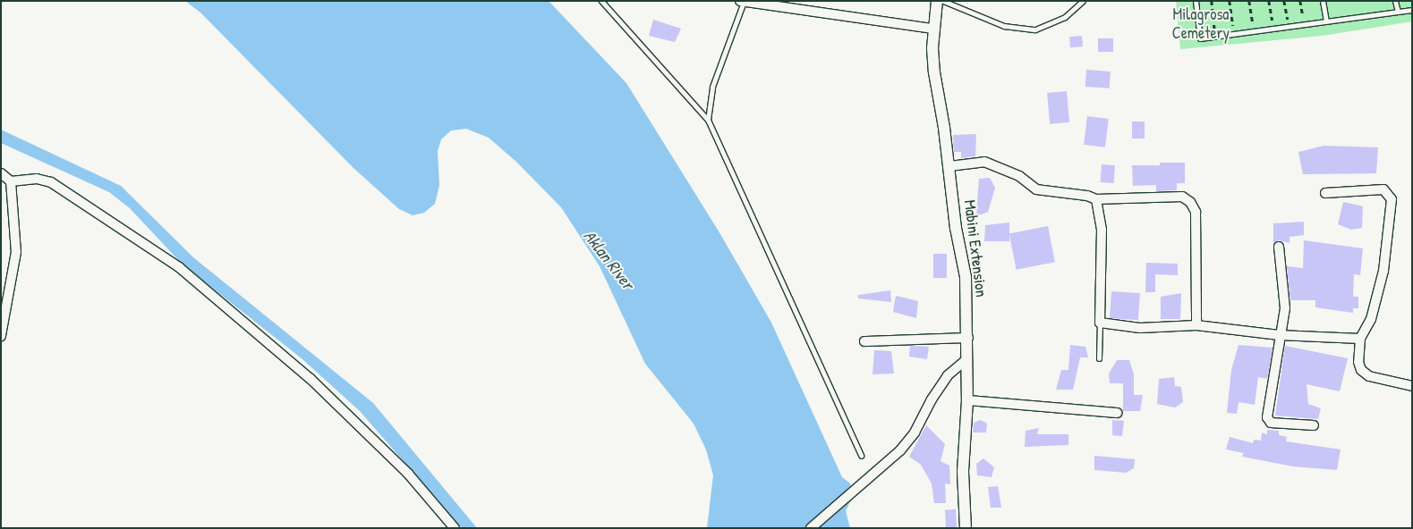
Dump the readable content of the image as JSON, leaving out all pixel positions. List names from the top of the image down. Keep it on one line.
{"streets":{"street":["Mabini Extension"]},"water":["Aklan River"],"parks":["Milagrosa Cemetery"]}
